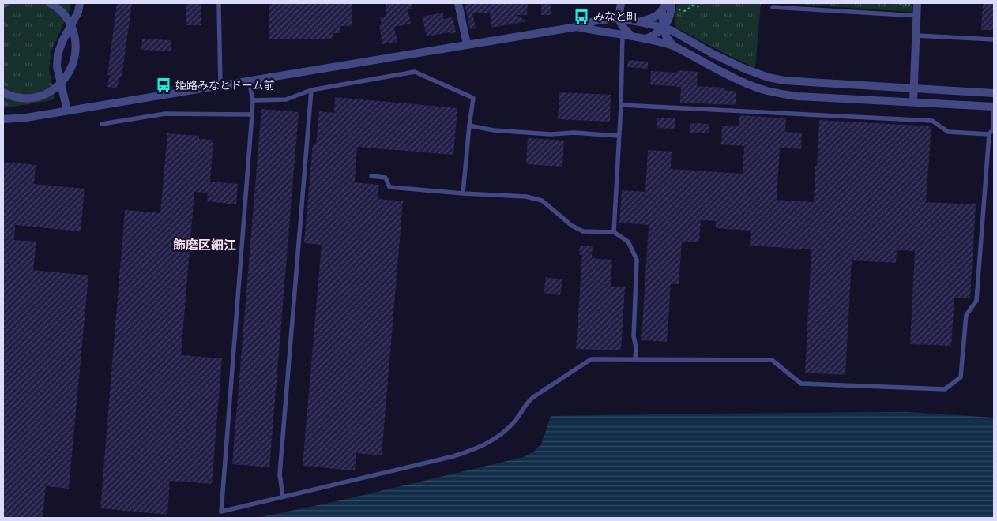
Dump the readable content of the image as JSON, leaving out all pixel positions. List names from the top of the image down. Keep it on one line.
{"districts":["飾磨区細江"],"places":{"bus stop":["みなと町","姫路みなとドーム前"]}}
